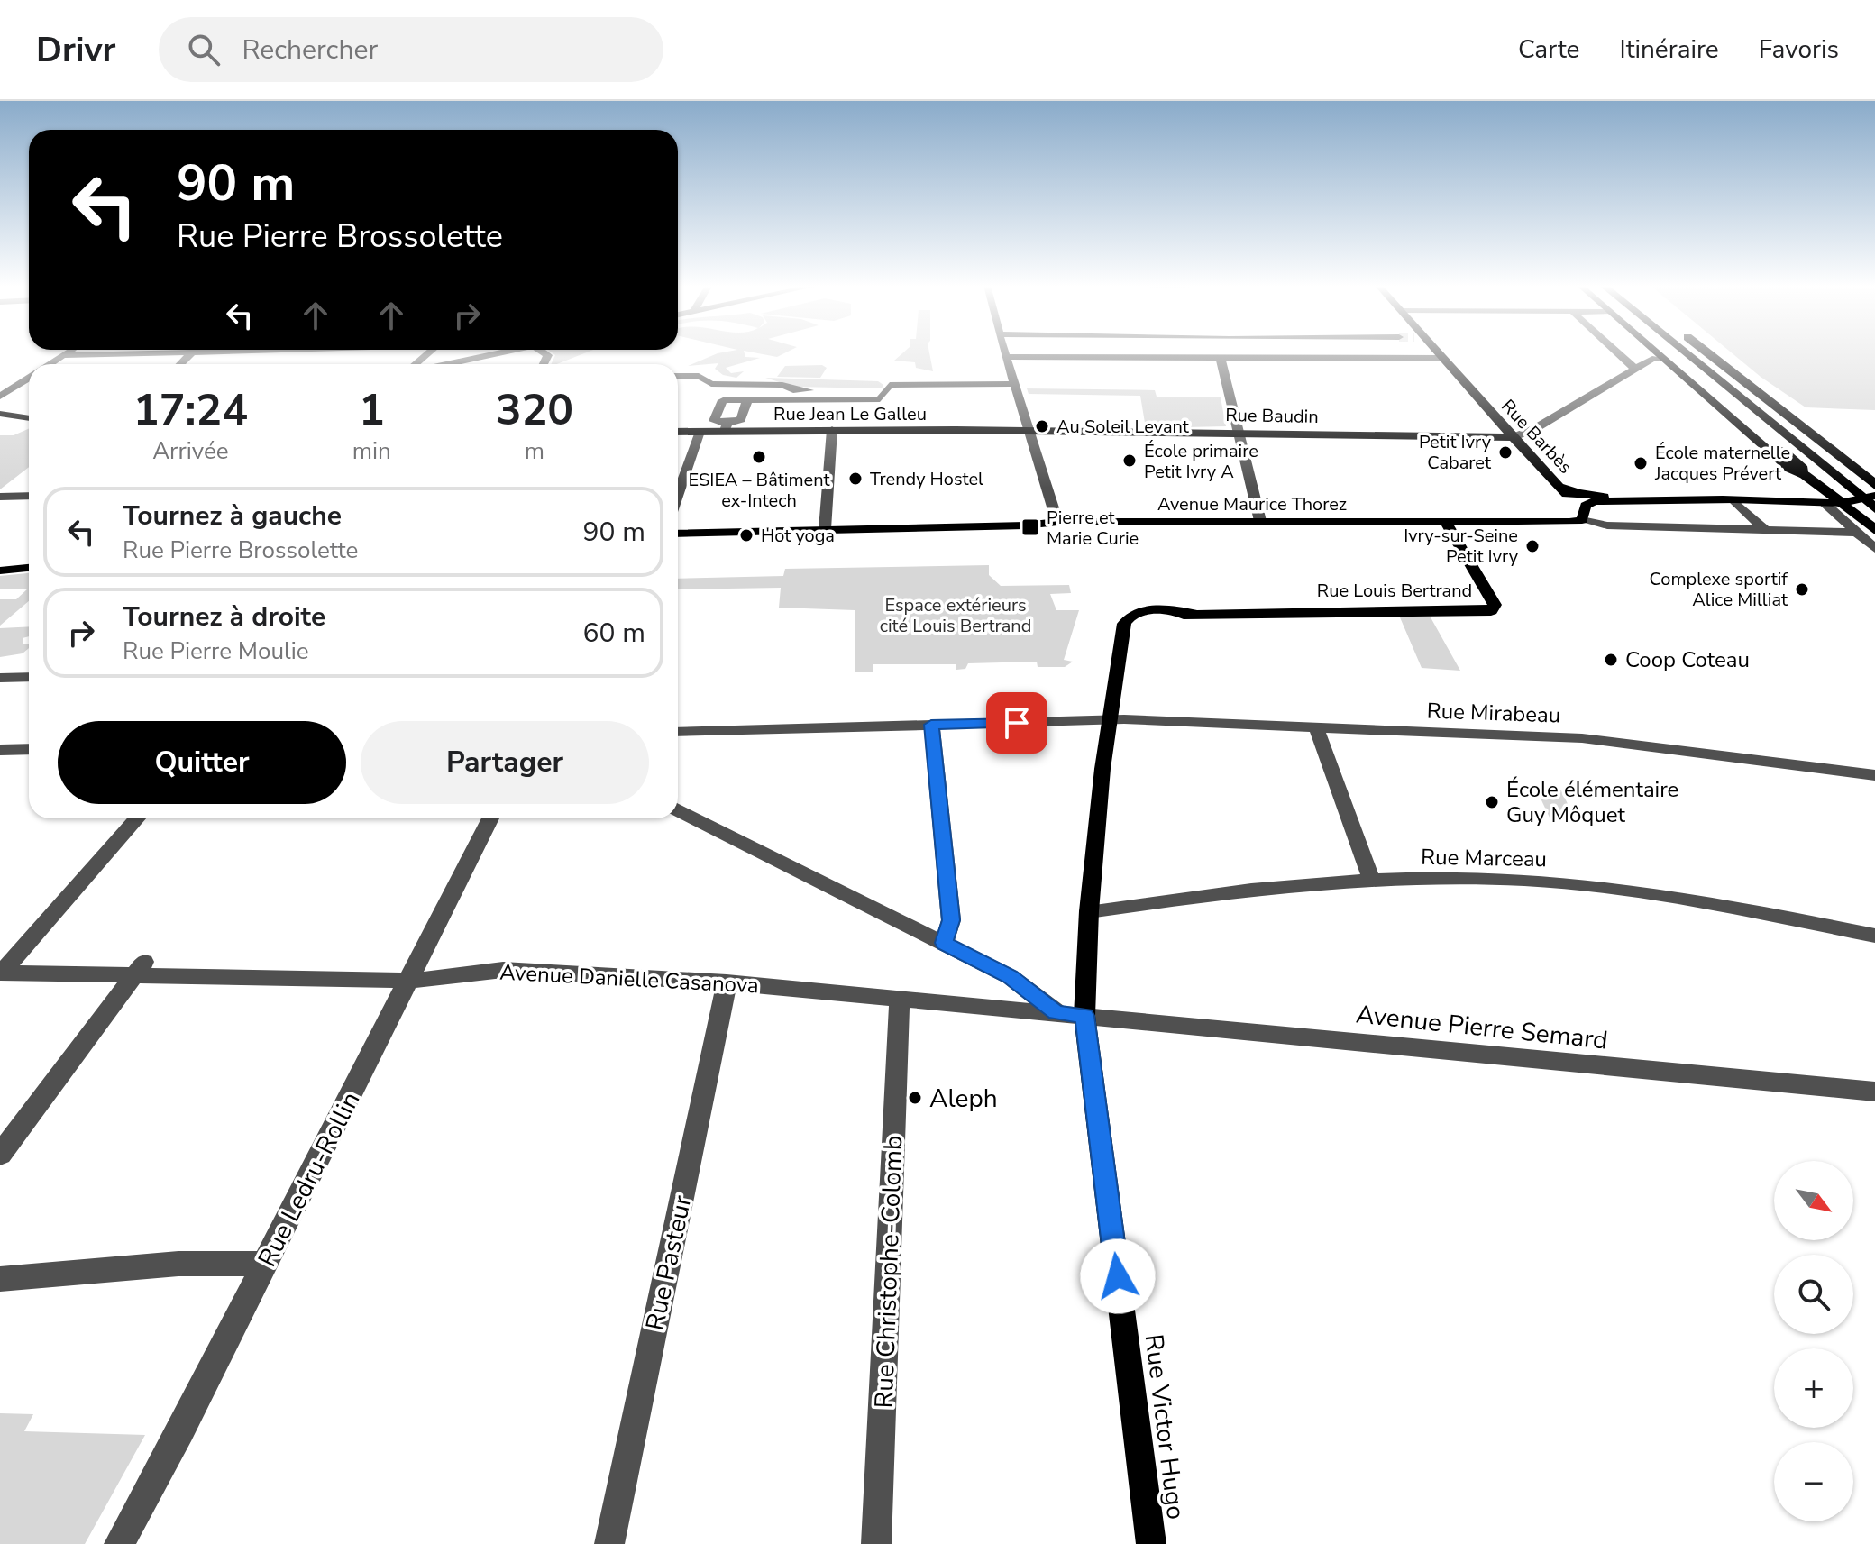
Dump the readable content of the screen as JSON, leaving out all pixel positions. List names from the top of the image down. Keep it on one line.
{"streets":{"main road":["Rue Jean Le Galleu","Rue Baudin","Rue Barbès","Avenue Maurice Thorez","Rue Louis Bertrand","Rue Victor Hugo"],"street":["Rue Mirabeau","Rue Marceau","Avenue Danielle Casanova","Avenue Pierre Semard","Rue Ledru-Rollin","Rue Pasteur","Rue Christophe-Colomb"]},"crossings":[["Rue Jean Le Galleu","Rue Baudin"],["Rue Baudin","Rue Barbès"],["Rue Barbès","Avenue Maurice Thorez"],["Avenue Maurice Thorez","Rue Louis Bertrand"],["Rue Louis Bertrand","Rue Mirabeau"],["Rue Louis Bertrand","Rue Marceau"],["Rue Louis Bertrand","Avenue Danielle Casanova"],["Rue Louis Bertrand","Avenue Pierre Semard"],["Rue Louis Bertrand","Rue Victor Hugo"],["Avenue Danielle Casanova","Avenue Pierre Semard"],["Avenue Danielle Casanova","Rue Ledru-Rollin"],["Avenue Danielle Casanova","Rue Pasteur"],["Avenue Danielle Casanova","Rue Christophe-Colomb"],["Avenue Danielle Casanova","Rue Victor Hugo"],["Avenue Pierre Semard","Rue Victor Hugo"]],"parks":["Espace extérieurs cité Louis Bertrand"],"places":{"other":["Au Soleil Levant","Petit Ivry Cabaret","ESIEA – Bâtiment ex-Intech","École primaire Petit Ivry A","École maternelle Jacques Prévert","Trendy Hostel","Hot yoga","Ivry-sur-Seine Petit Ivry","Complexe sportif Alice Milliat","Coop Coteau","École élémentaire Guy Môquet","Aleph"],"transit":["Pierre et Marie Curie"]},"north":"bottom right","page":{"header":"Drivr","search":"Rechercher","nav":["Carte","Itinéraire","Favoris"],"turn":["90 m","Rue Pierre Brossolette"],"eta":["17:24","Arrivée","1","min","320","m"],"list":[{"name":"Tournez à gauche","note":"Rue Pierre Brossolette","value":"90 m"},{"name":"Tournez à droite","note":"Rue Pierre Moulie","value":"60 m"}],"buttons":["Quitter","Partager"],"map_buttons":["+","−"]}}
